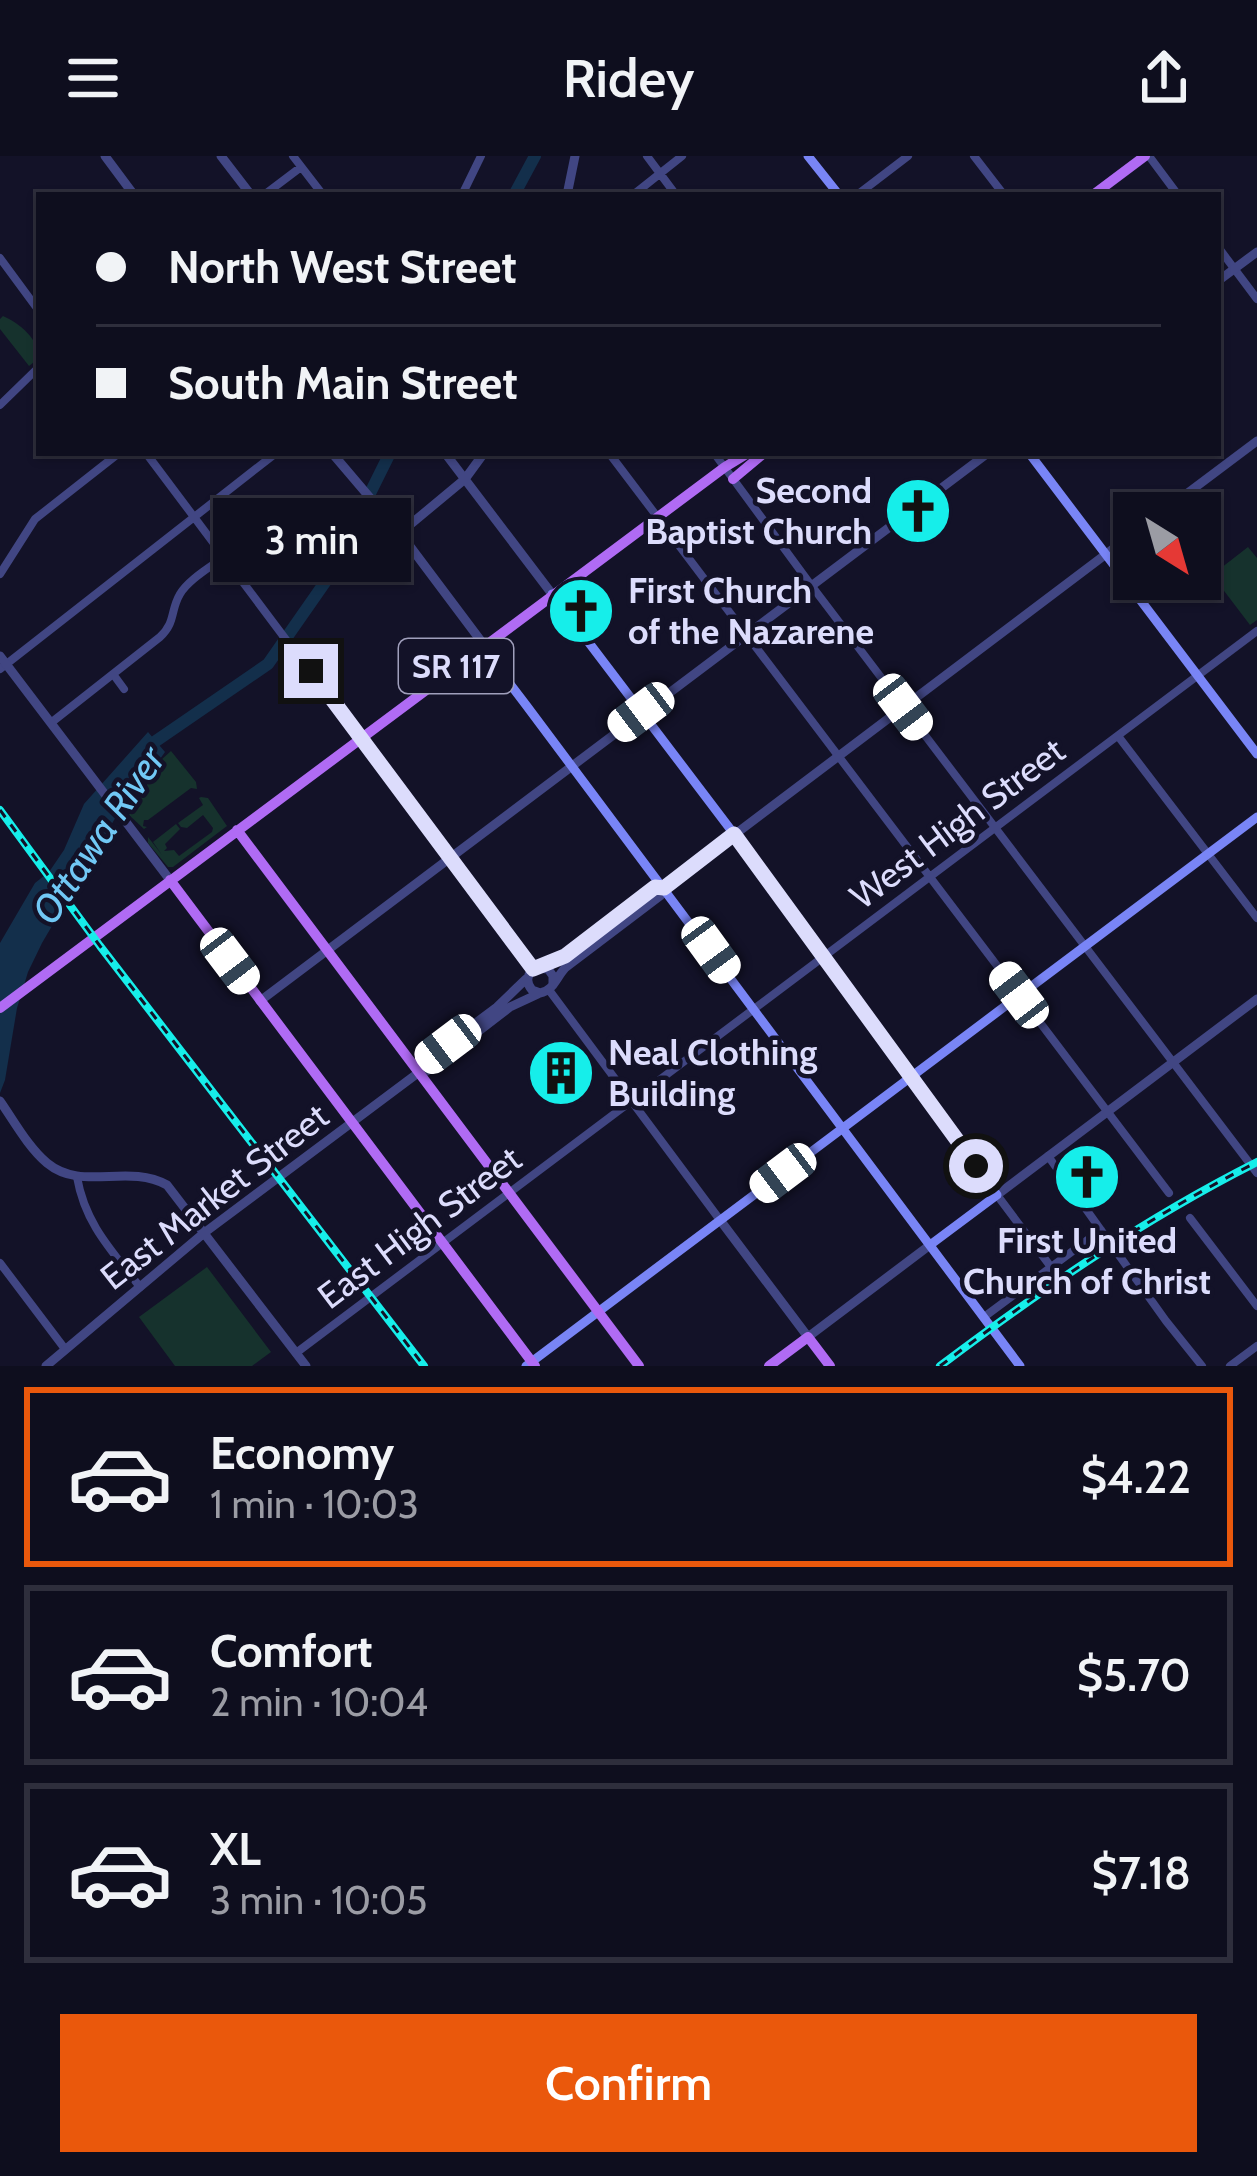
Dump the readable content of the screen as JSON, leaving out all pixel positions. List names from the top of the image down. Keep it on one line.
{"streets":{"main road":["SR 117"],"street":["West High Street","East Market Street","East High Street"]},"crossings":[["West High Street","East High Street"]],"water":["Ottawa River"],"places":{"church":["Second Baptist Church","First Church of the Nazarene","First United Church of Christ"],"building":["Neal Clothing Building"]},"north":"bottom right","page":{"header":"Ridey","banner":["North West Street","South Main Street"],"bubble":"3 min","list":[{"name":"Economy","note":"1 min · 10:03","value":"$4.22"},{"name":"Comfort","note":"2 min · 10:04","value":"$5.70"},{"name":"XL","note":"3 min · 10:05","value":"$7.18"}],"buttons":"Confirm"}}
